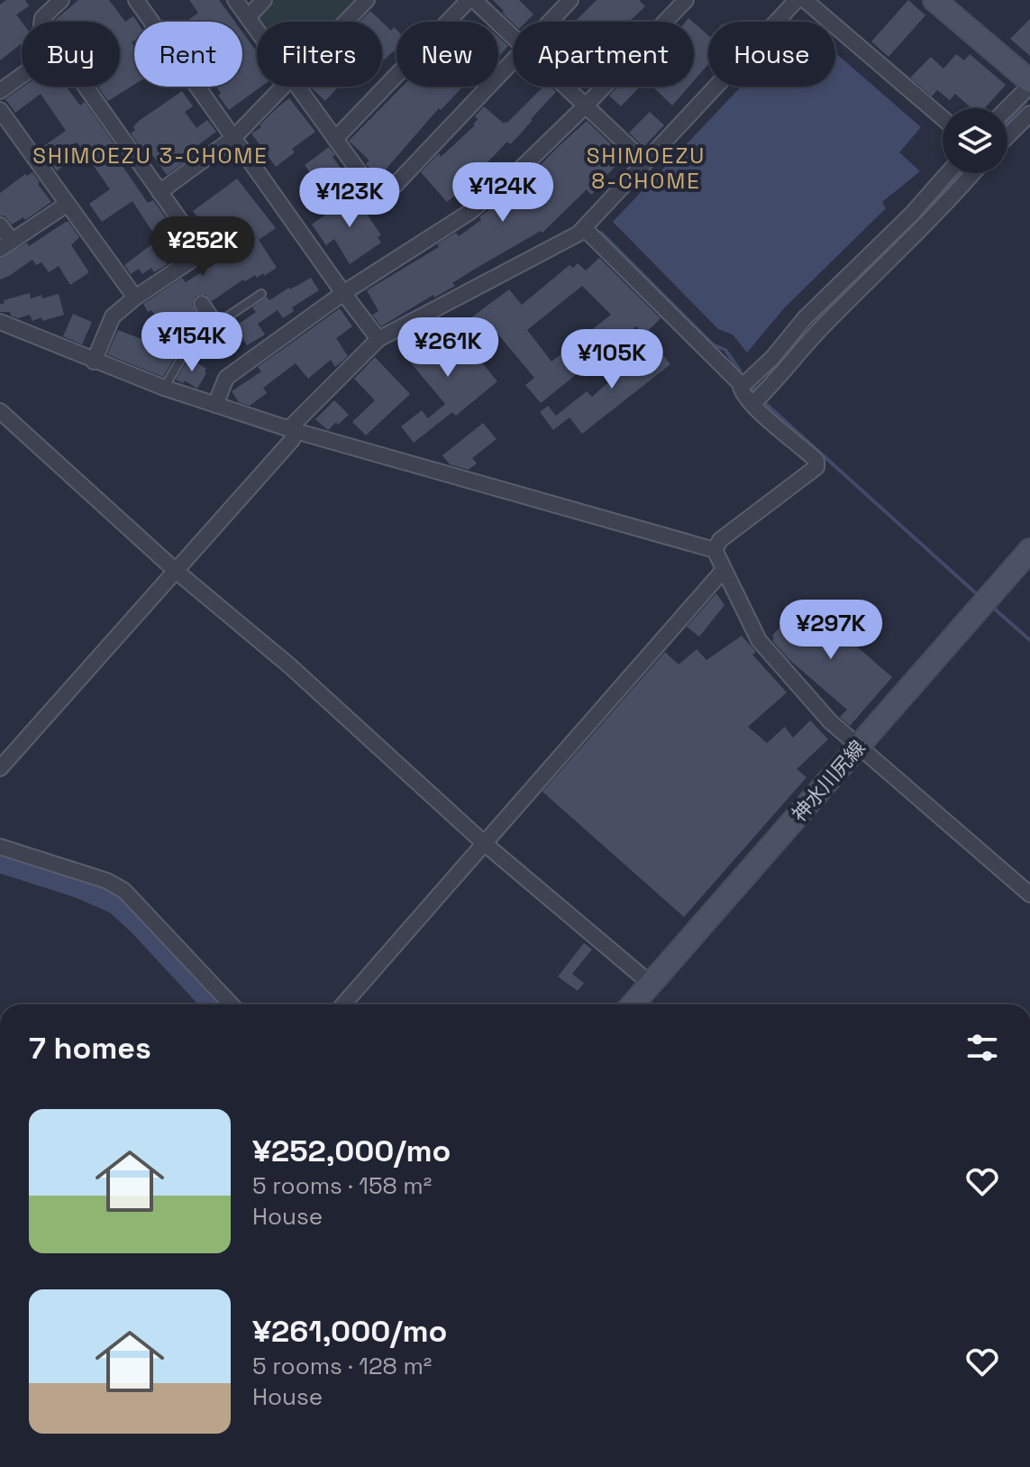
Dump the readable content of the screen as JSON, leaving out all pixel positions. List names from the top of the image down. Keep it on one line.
{"streets":{"main road":["神水川尻線"]},"districts":["SHIMOEZU 3-CHOME","SHIMOEZU 8-CHOME"],"page":{"chip":["Buy","Rent","Filters","New","Apartment","House"],"price":["¥124K","¥123K","¥252K","¥154K","¥261K","¥105K","¥297K"],"heading":"7 homes","list":[{"name":"¥252,000/mo","note":"5 rooms · 158 m² · House"},{"name":"¥261,000/mo","note":"5 rooms · 128 m² · House"}]}}
